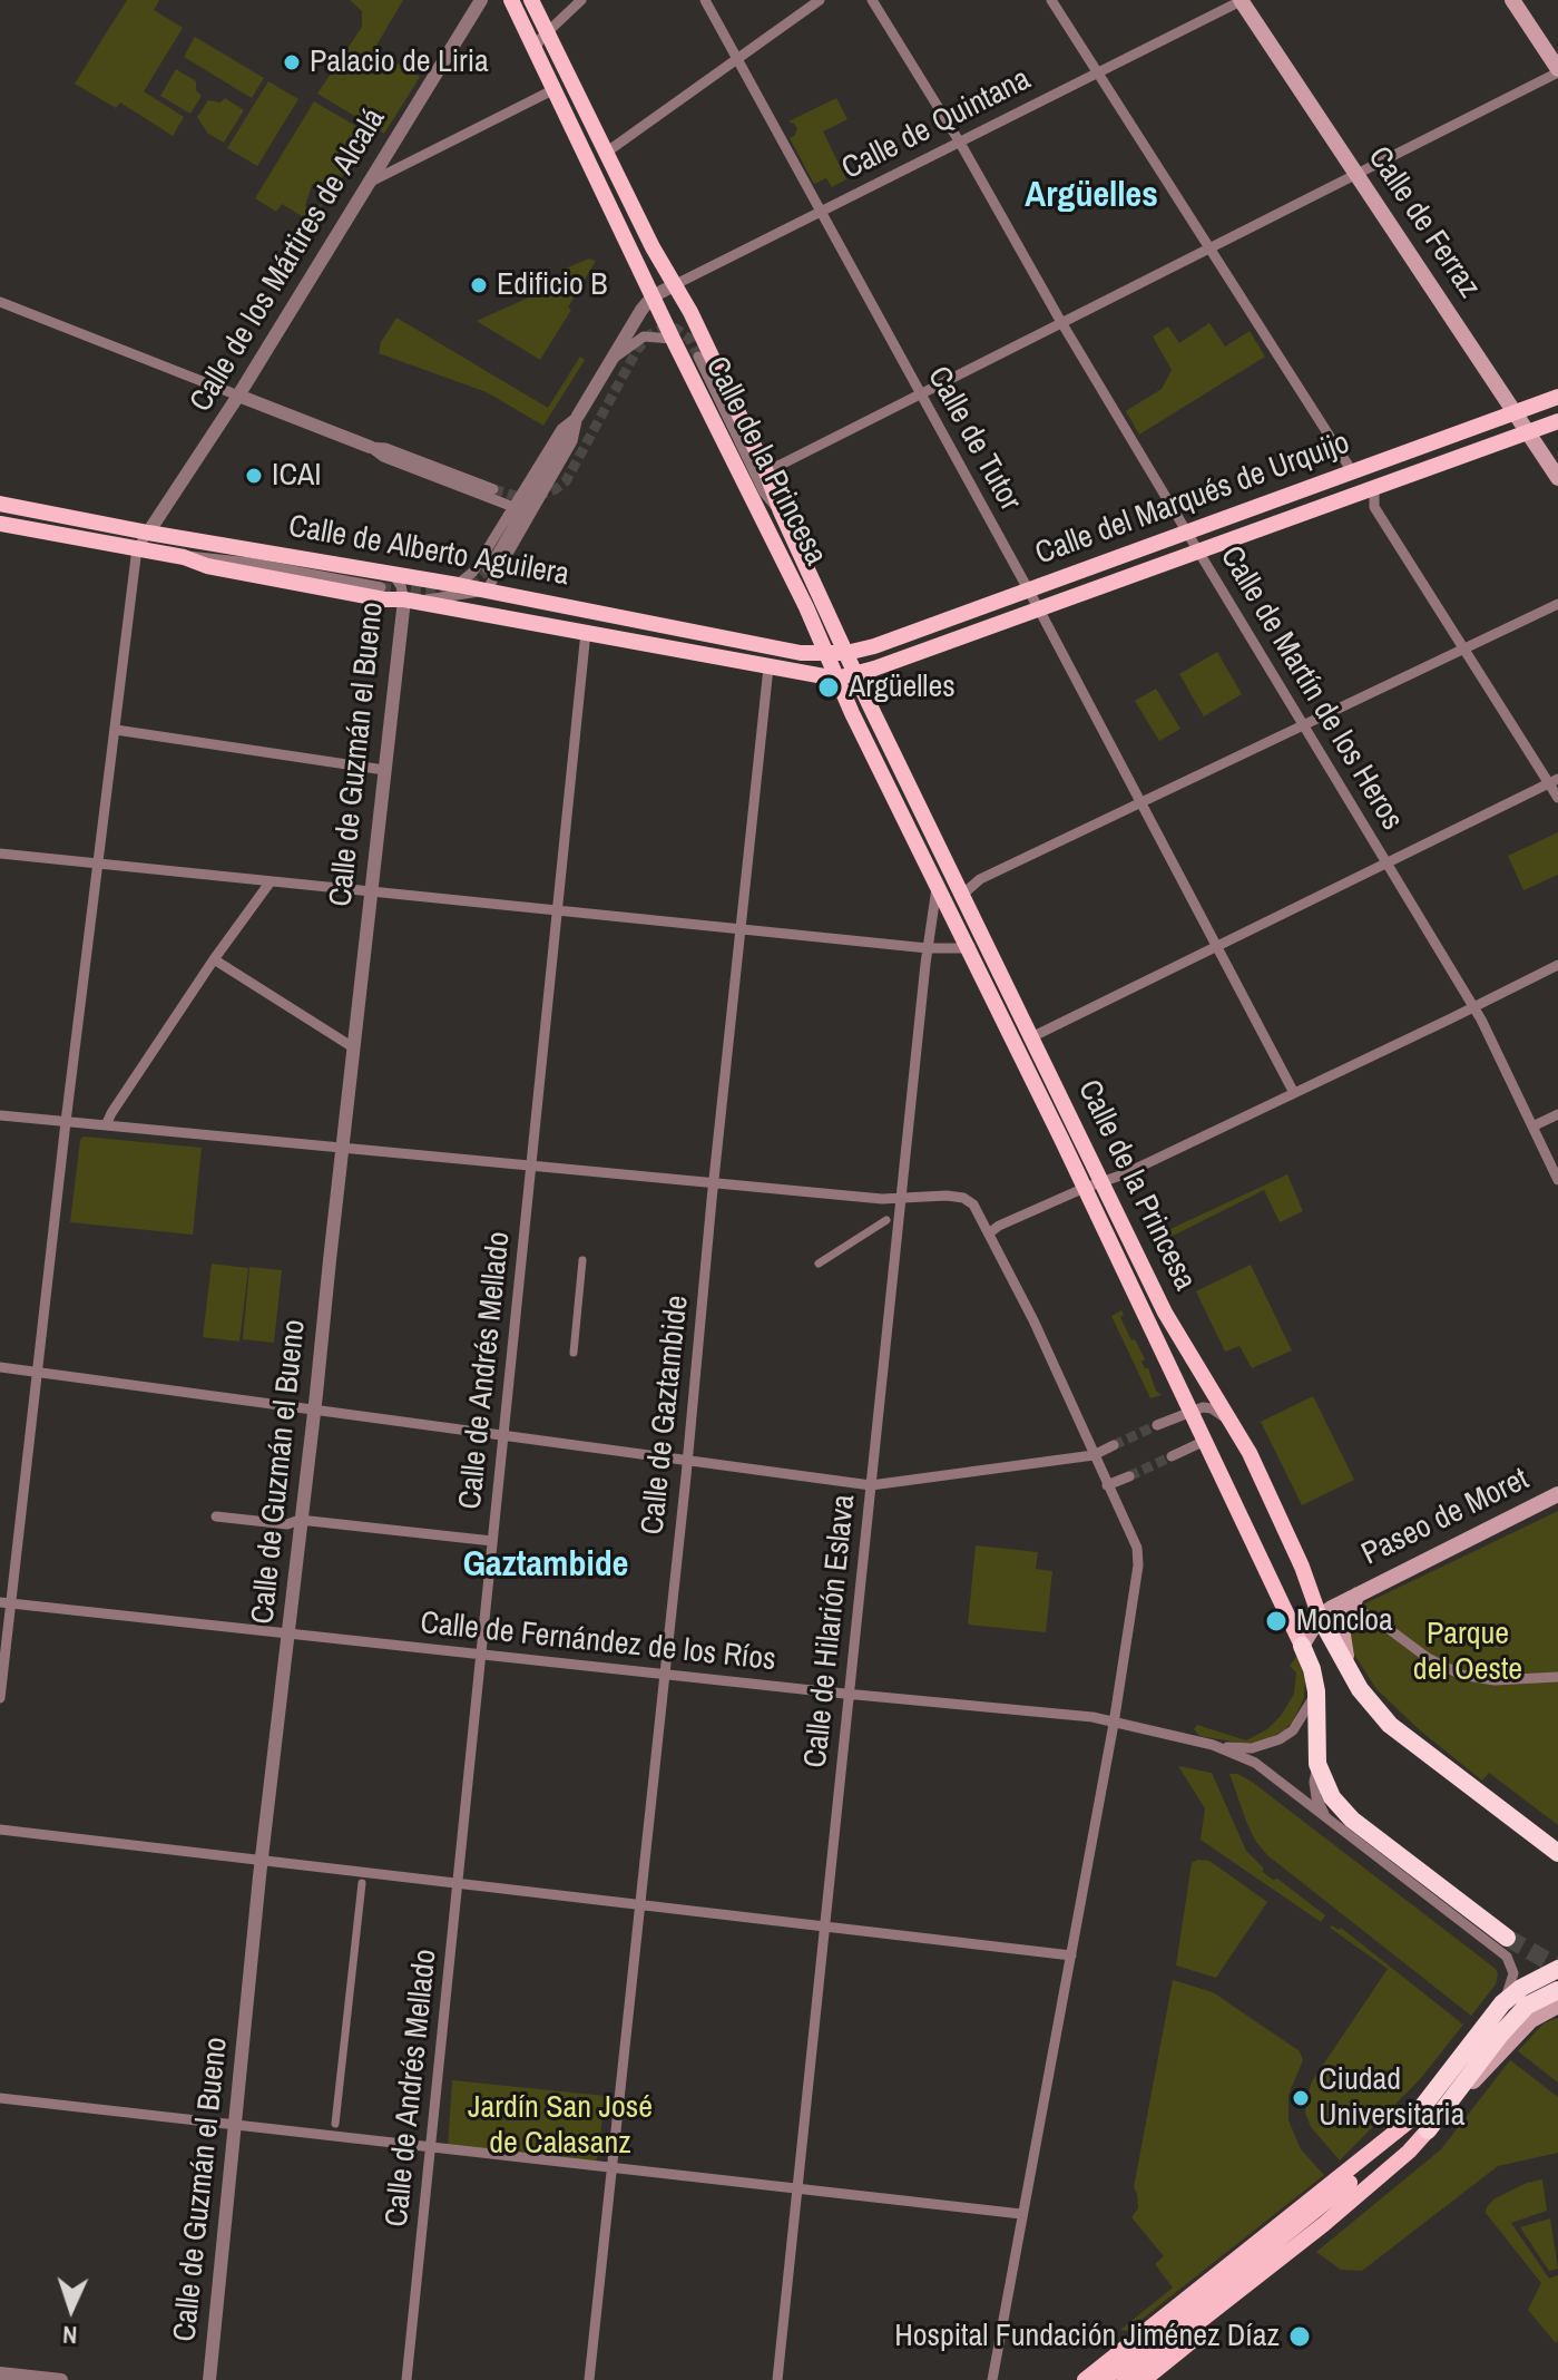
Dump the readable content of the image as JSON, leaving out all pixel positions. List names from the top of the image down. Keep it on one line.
{"streets":{"highway":["Calle de la Princesa"],"main road":["Calle de Ferraz","Calle del Marqués de Urquijo","Calle de Alberto Aguilera","Paseo de Moret"],"street":["Calle de Quintana","Calle de los Mártires de Alcalá","Calle de Tutor","Calle de Martín de los Heros","Calle de Guzmán el Bueno","Calle de Andrés Mellado","Calle de Gaztambide","Calle de Hilarión Eslava","Calle de Fernández de los Ríos"]},"crossings":[["Calle de Quintana","Calle de Ferraz"],["Calle de Quintana","Calle de Tutor"],["Calle de Quintana","Calle de la Princesa"],["Calle de Quintana","Calle de Martín de los Heros"],["Calle de Ferraz","Calle del Marqués de Urquijo"],["Calle de los Mártires de Alcalá","Calle de Alberto Aguilera"],["Calle de Tutor","Calle del Marqués de Urquijo"],["Calle de la Princesa","Calle del Marqués de Urquijo"],["Calle de la Princesa","Calle de Alberto Aguilera"],["Calle de la Princesa","Paseo de Moret"],["Calle de la Princesa","Calle de Hilarión Eslava"],["Calle del Marqués de Urquijo","Calle de Alberto Aguilera"],["Calle del Marqués de Urquijo","Calle de Martín de los Heros"],["Calle de Alberto Aguilera","Calle de Guzmán el Bueno"],["Calle de Alberto Aguilera","Calle de Andrés Mellado"],["Calle de Alberto Aguilera","Calle de Gaztambide"],["Calle de Guzmán el Bueno","Calle de Fernández de los Ríos"],["Calle de Andrés Mellado","Calle de Fernández de los Ríos"],["Calle de Gaztambide","Calle de Fernández de los Ríos"],["Calle de Hilarión Eslava","Calle de Fernández de los Ríos"]],"districts":["Argüelles","Gaztambide"],"parks":["Parque del Oeste","Jardín San José de Calasanz"],"places":["Palacio de Liria","Edificio B","ICAI","Argüelles","Moncloa","Ciudad Universitaria","Hospital Fundación Jiménez Díaz"],"north":"bottom"}
